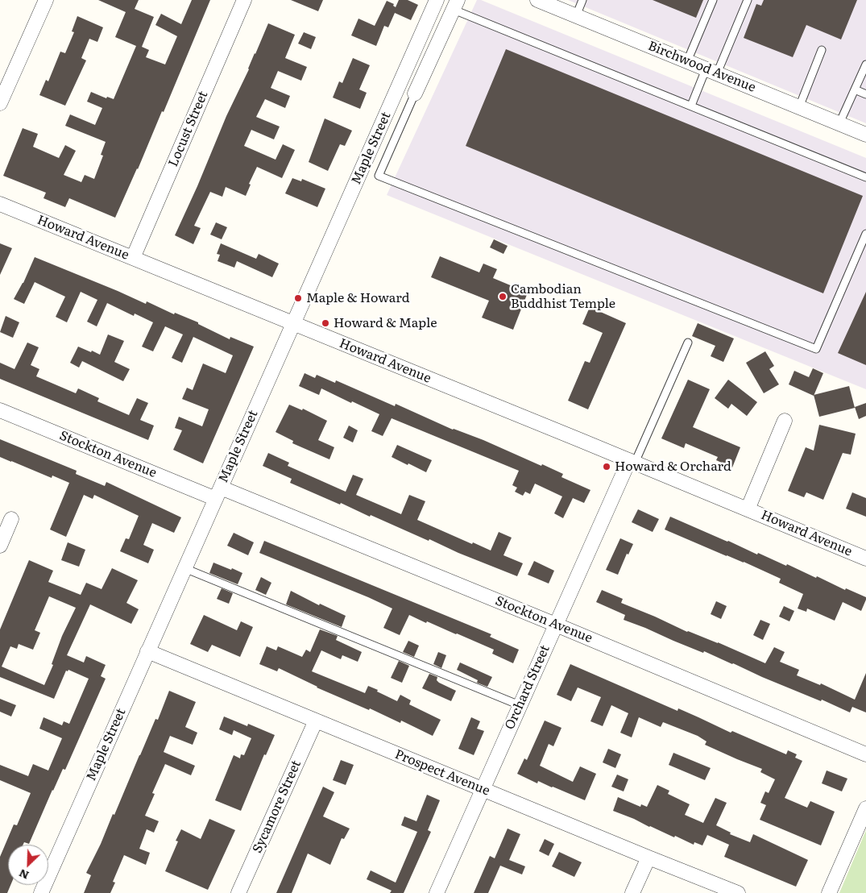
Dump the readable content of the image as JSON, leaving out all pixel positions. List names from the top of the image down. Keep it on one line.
{"streets":{"street":["Birchwood Avenue","Locust Street","Maple Street","Howard Avenue","Stockton Avenue","Orchard Street","Prospect Avenue","Sycamore Street"]},"crossings":[["Locust Street","Howard Avenue"],["Maple Street","Howard Avenue"],["Maple Street","Stockton Avenue"],["Maple Street","Prospect Avenue"],["Howard Avenue","Orchard Street"],["Stockton Avenue","Orchard Street"],["Orchard Street","Prospect Avenue"],["Prospect Avenue","Sycamore Street"]],"places":["Cambodian Buddhist Temple","Maple & Howard","Howard & Maple","Howard & Orchard"],"north":"bottom left"}
